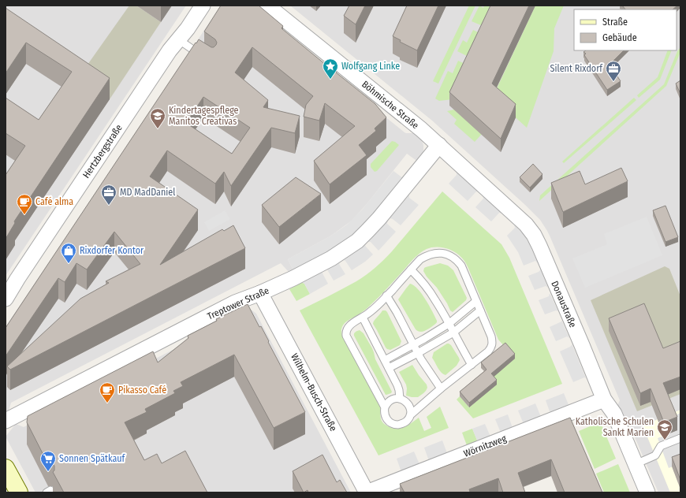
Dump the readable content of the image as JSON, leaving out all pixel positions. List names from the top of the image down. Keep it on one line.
{"streets":{"street":["Böhmische Straße","Hertzbergstraße","Treptower Straße","Donaustraße","Wilhelm-Busch-Straße","Wörnitzweg"]},"crossings":[["Böhmische Straße","Treptower Straße"],["Böhmische Straße","Donaustraße"],["Treptower Straße","Donaustraße"],["Treptower Straße","Wilhelm-Busch-Straße"],["Donaustraße","Wörnitzweg"],["Wilhelm-Busch-Straße","Wörnitzweg"]],"places":{"place":["Wolfgang Linke"],"office":["Silent Rixdorf","MD MadDaniel"],"school or university":["Kindertagespflege Manitos Creativas","Katholische Schulen Sankt Marien"],"cafe":["Café alma","Pikasso Café"],"shop":["Rixdorfer Kontor"],"supermarket":["Sonnen Spätkauf"]},"legend":["Straße","Gebäude"]}
